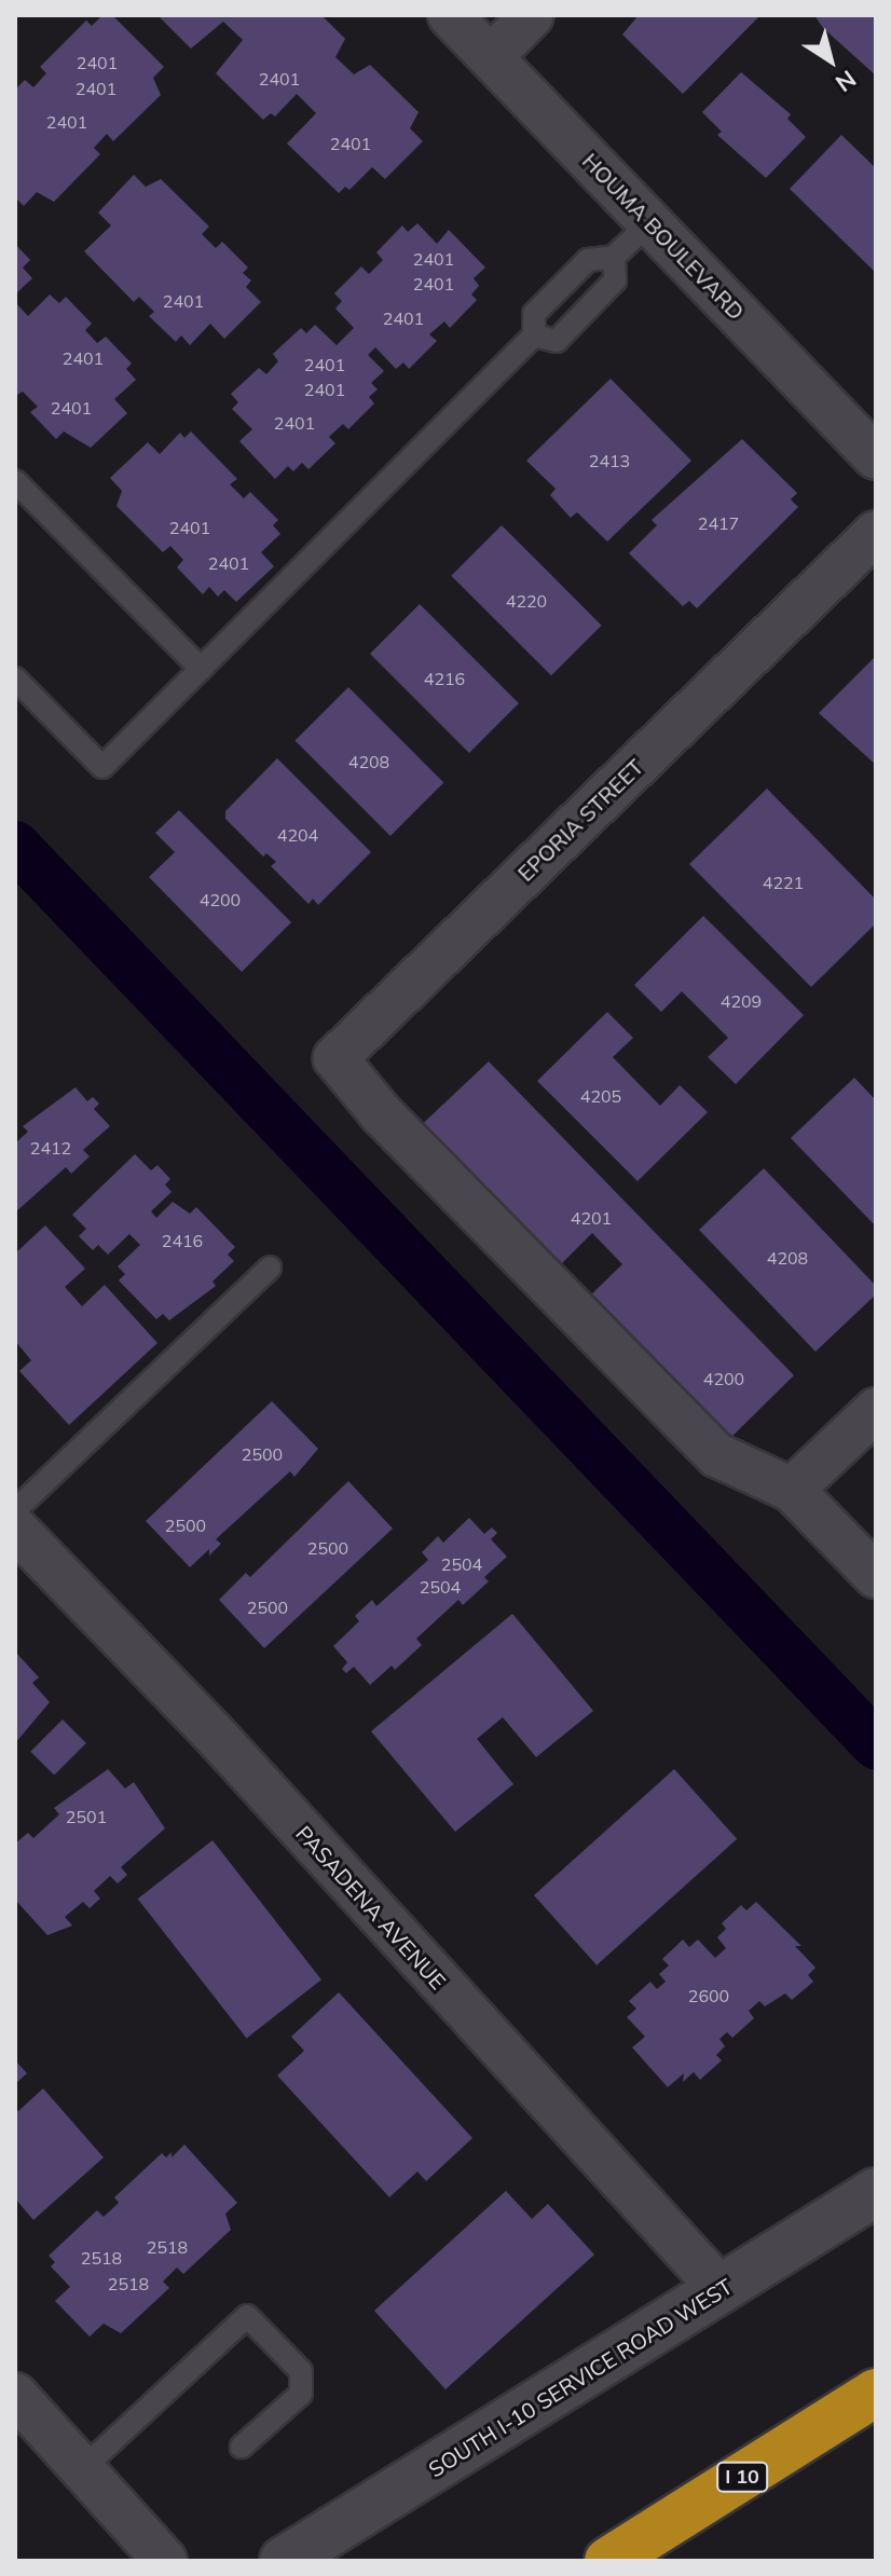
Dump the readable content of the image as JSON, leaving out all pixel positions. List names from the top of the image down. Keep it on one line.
{"streets":{"highway":["I 10"],"street":["HOUMA BOULEVARD","EPORIA STREET","PASADENA AVENUE","SOUTH I-10 SERVICE ROAD WEST"]},"crossings":[["PASADENA AVENUE","SOUTH I-10 SERVICE ROAD WEST"]],"house_numbers":["2401","2401","2401","2401","2401","2401","2401","2401","2401","2401","2401","2401","2401","2401","2413","2417","2401","2401","4220","4216","4208","4204","4221","4200","4209","4205","2412","4201","2416","4208","4200","2500","2500","2500","2504","2504","2500","2501","2600","2518","2518","2518"],"north":"bottom right"}
